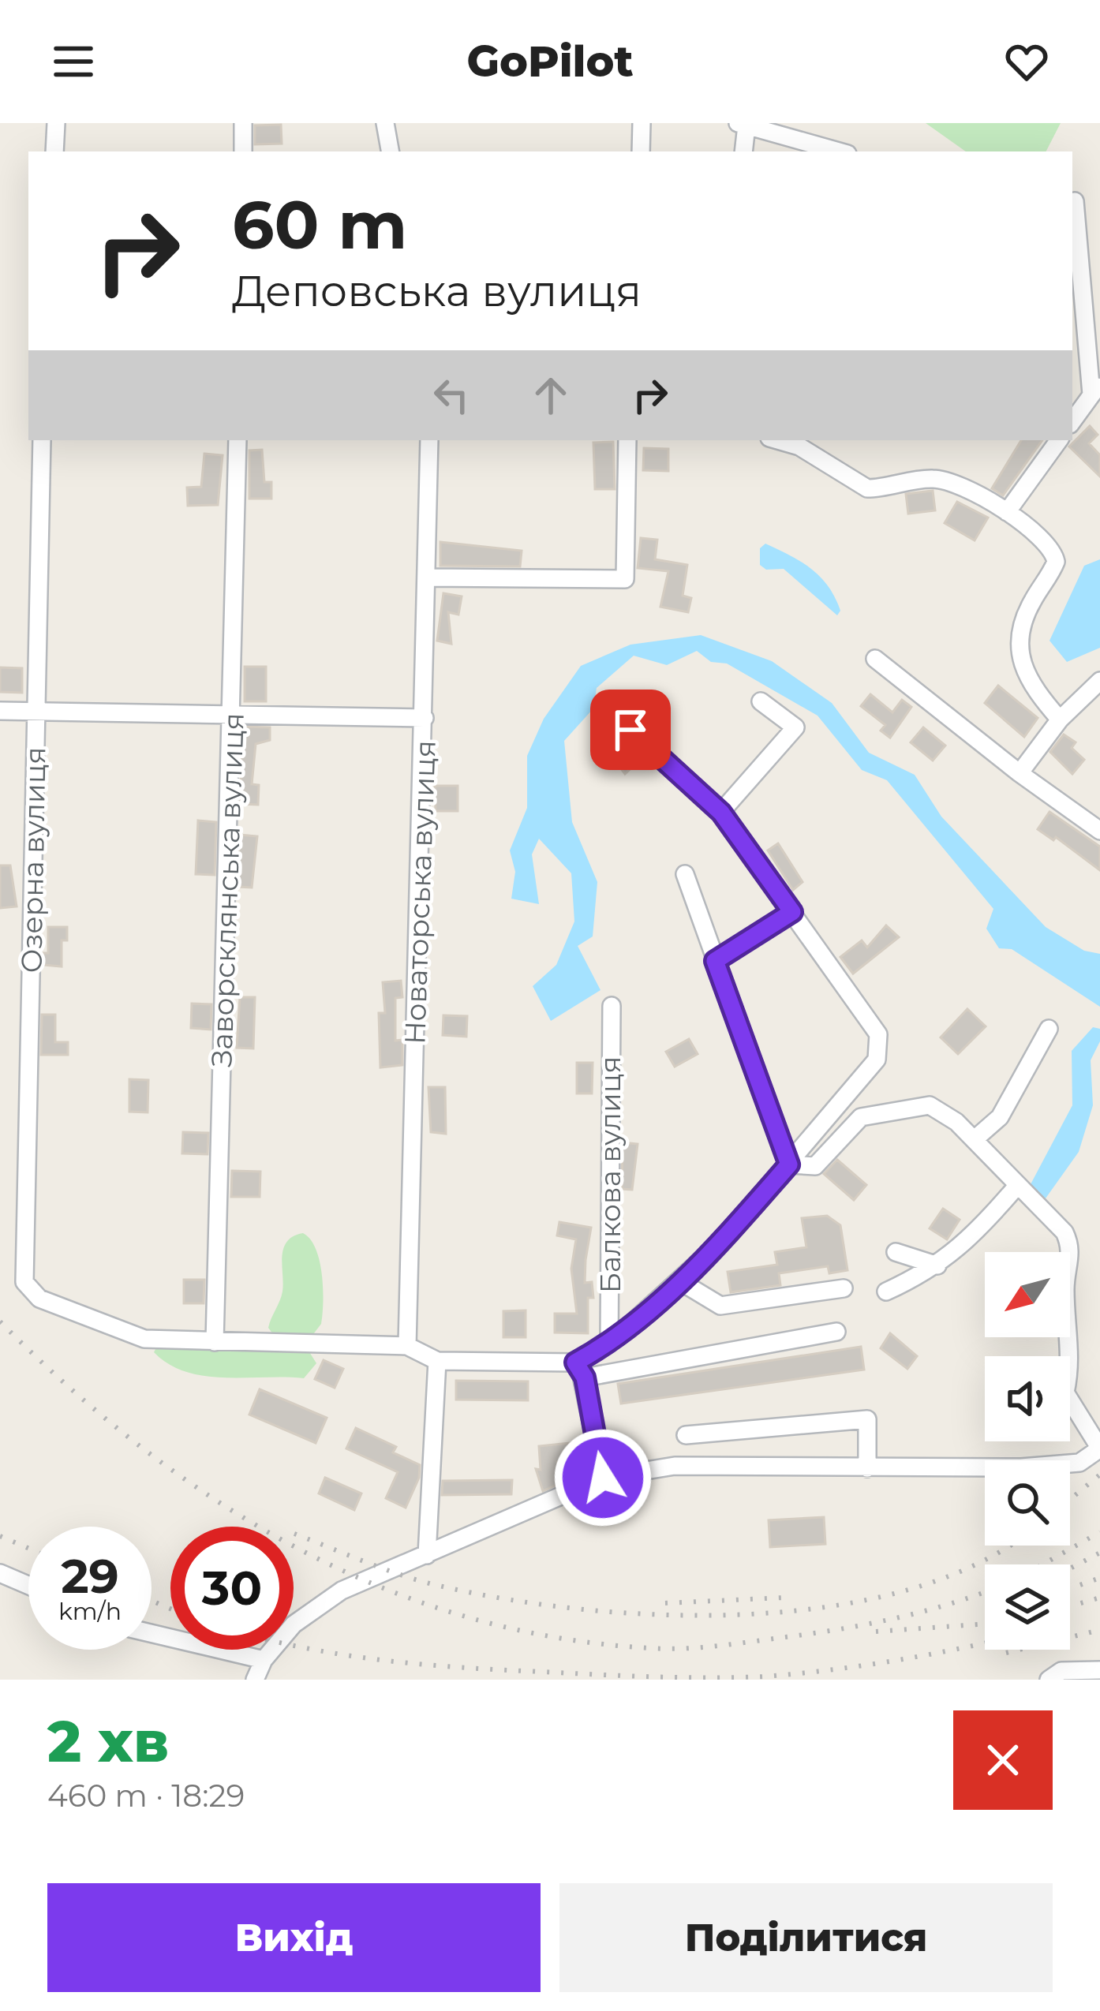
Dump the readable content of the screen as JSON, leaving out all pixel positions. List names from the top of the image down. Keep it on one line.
{"streets":{"street":["Озерна вулиця","Заворсклянська вулиця","Новаторська вулиця","Балкова вулиця"]},"crossings":[["Озерна вулиця","Заворсклянська вулиця"]],"north":"bottom left","page":{"header":"GoPilot","turn":["60 m","Деповська вулиця"],"speed":"29 km/h","limit":"30","heading":["2 хв","460 m · 18:29"],"buttons":["Вихід","Поділитися"]}}
